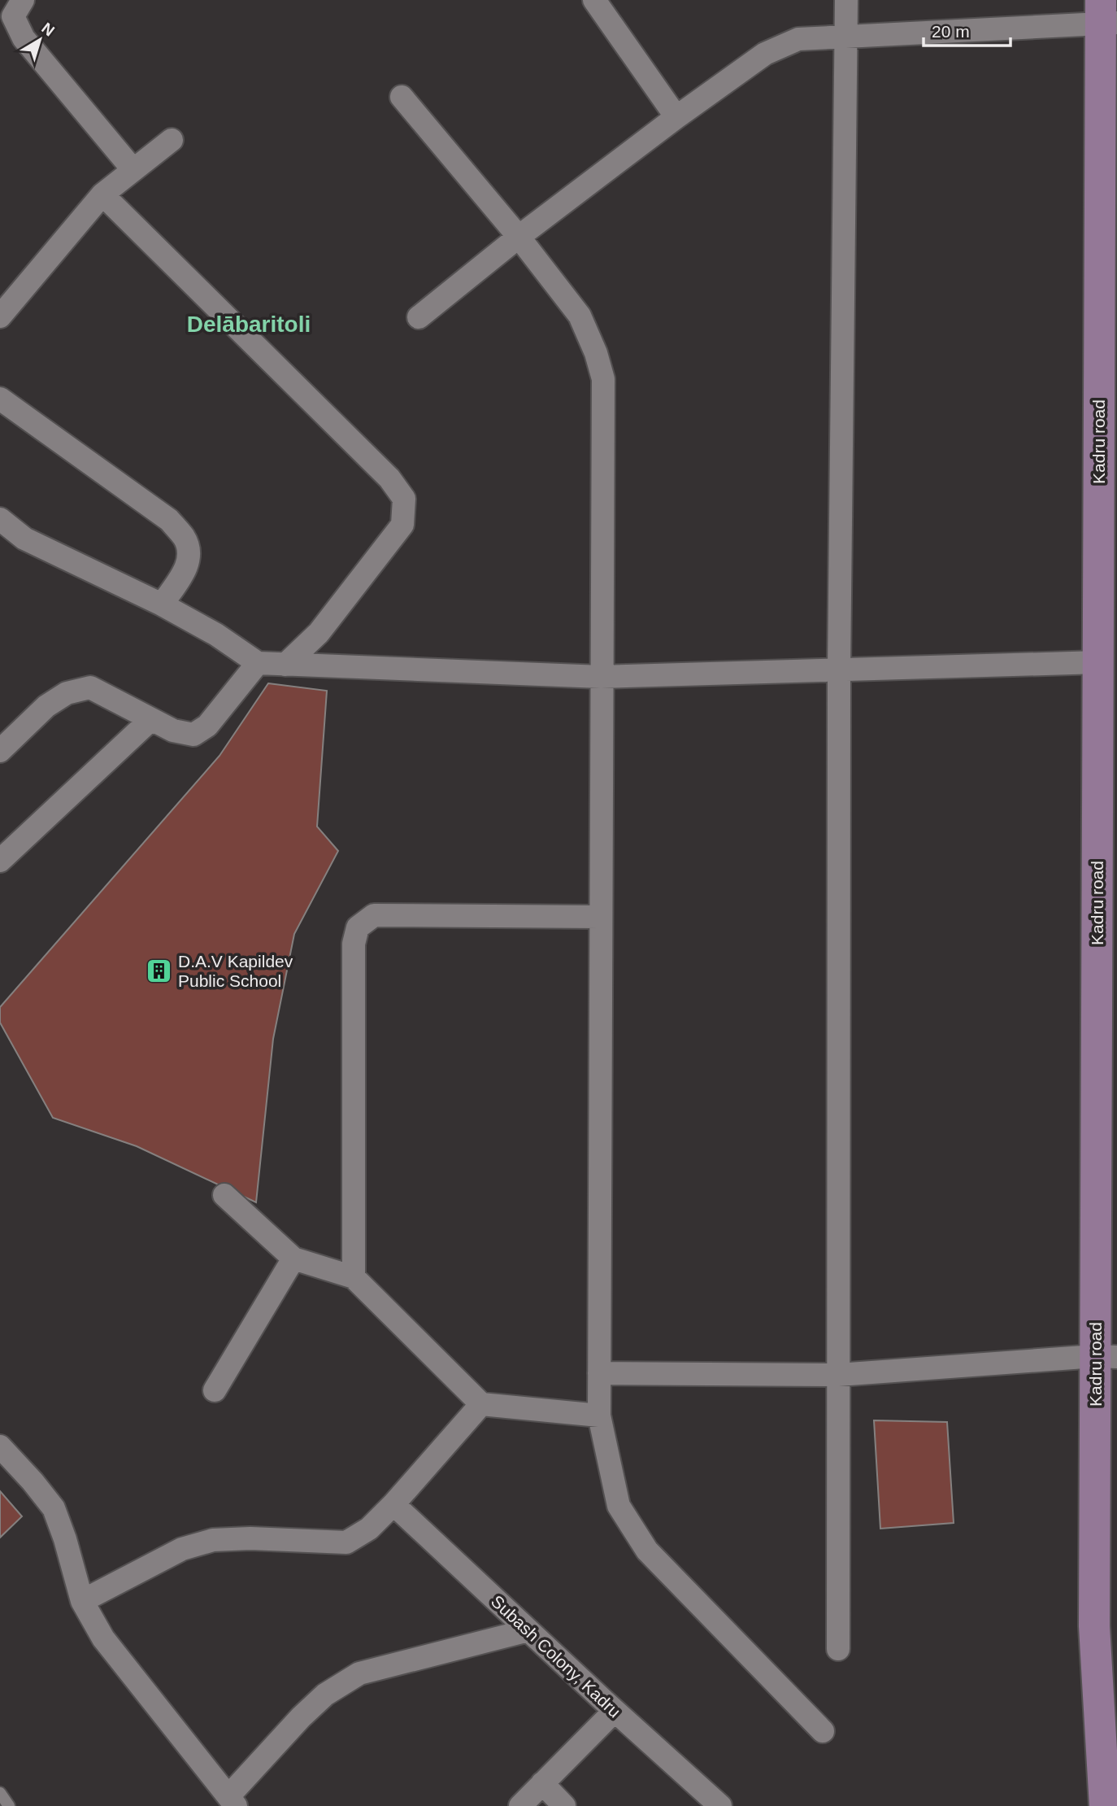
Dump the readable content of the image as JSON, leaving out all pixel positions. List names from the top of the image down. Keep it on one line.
{"streets":{"main road":["Kadru road"],"street":["Subash Colony, Kadru"]},"districts":["Delābaritoli"],"places":{"building":["D.A.V Kapildev Public School"]},"scale_bar":"20 m","north":"top right"}
